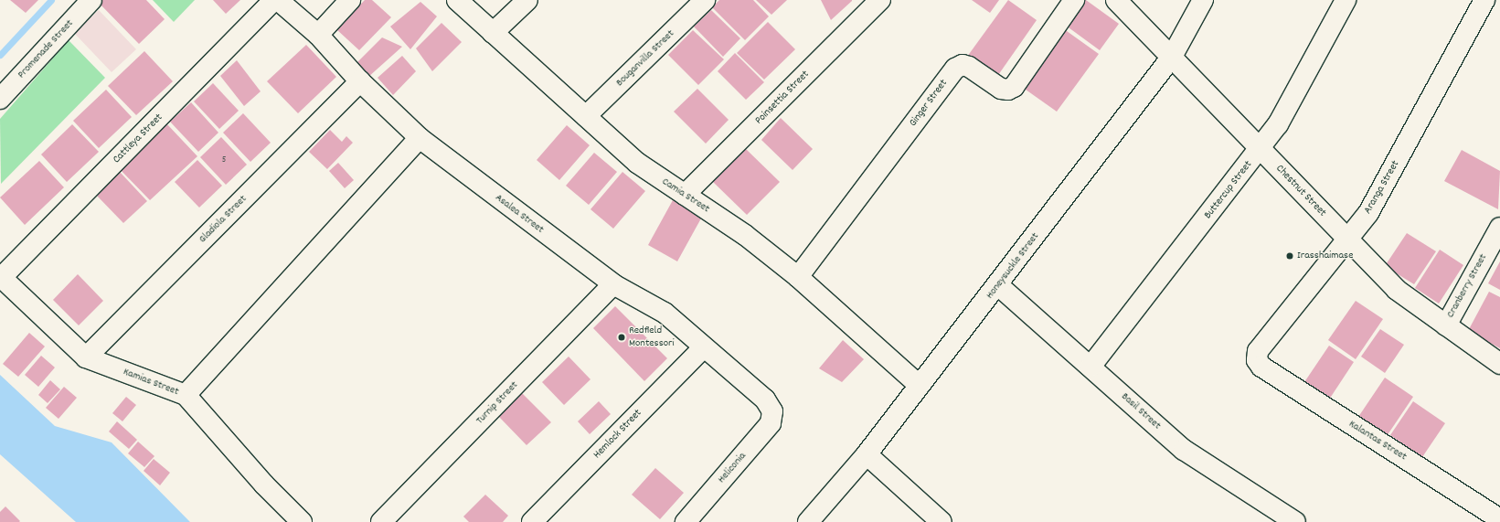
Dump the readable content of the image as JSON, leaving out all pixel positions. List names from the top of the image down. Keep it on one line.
{"streets":{"street":["Promenade Street","Bouganvilla Street","Poinsettia Street","Ginger Street","Cattleya Street","Aranga Street","Buttercup Street","Chestnut Street","Camia Street","Asalea Street","Gladiola Street","Honeysuckle Street","Cranberry Street","Kamias Street","Turnip Street","Basil Street","Hemlock Street","Kalantas Street","Heliconia"]},"crossings":[["Bouganvilla Street","Camia Street"],["Poinsettia Street","Camia Street"],["Ginger Street","Camia Street"],["Cattleya Street","Kamias Street"],["Aranga Street","Chestnut Street"],["Aranga Street","Kalantas Street"],["Buttercup Street","Chestnut Street"],["Buttercup Street","Basil Street"],["Chestnut Street","Honeysuckle Street"],["Chestnut Street","Cranberry Street"],["Camia Street","Honeysuckle Street"],["Asalea Street","Gladiola Street"],["Asalea Street","Turnip Street"],["Asalea Street","Hemlock Street"],["Asalea Street","Heliconia"],["Gladiola Street","Kamias Street"],["Honeysuckle Street","Basil Street"]],"places":["Irasshaimase","Redfield Montessori"],"house_numbers":["5"]}
